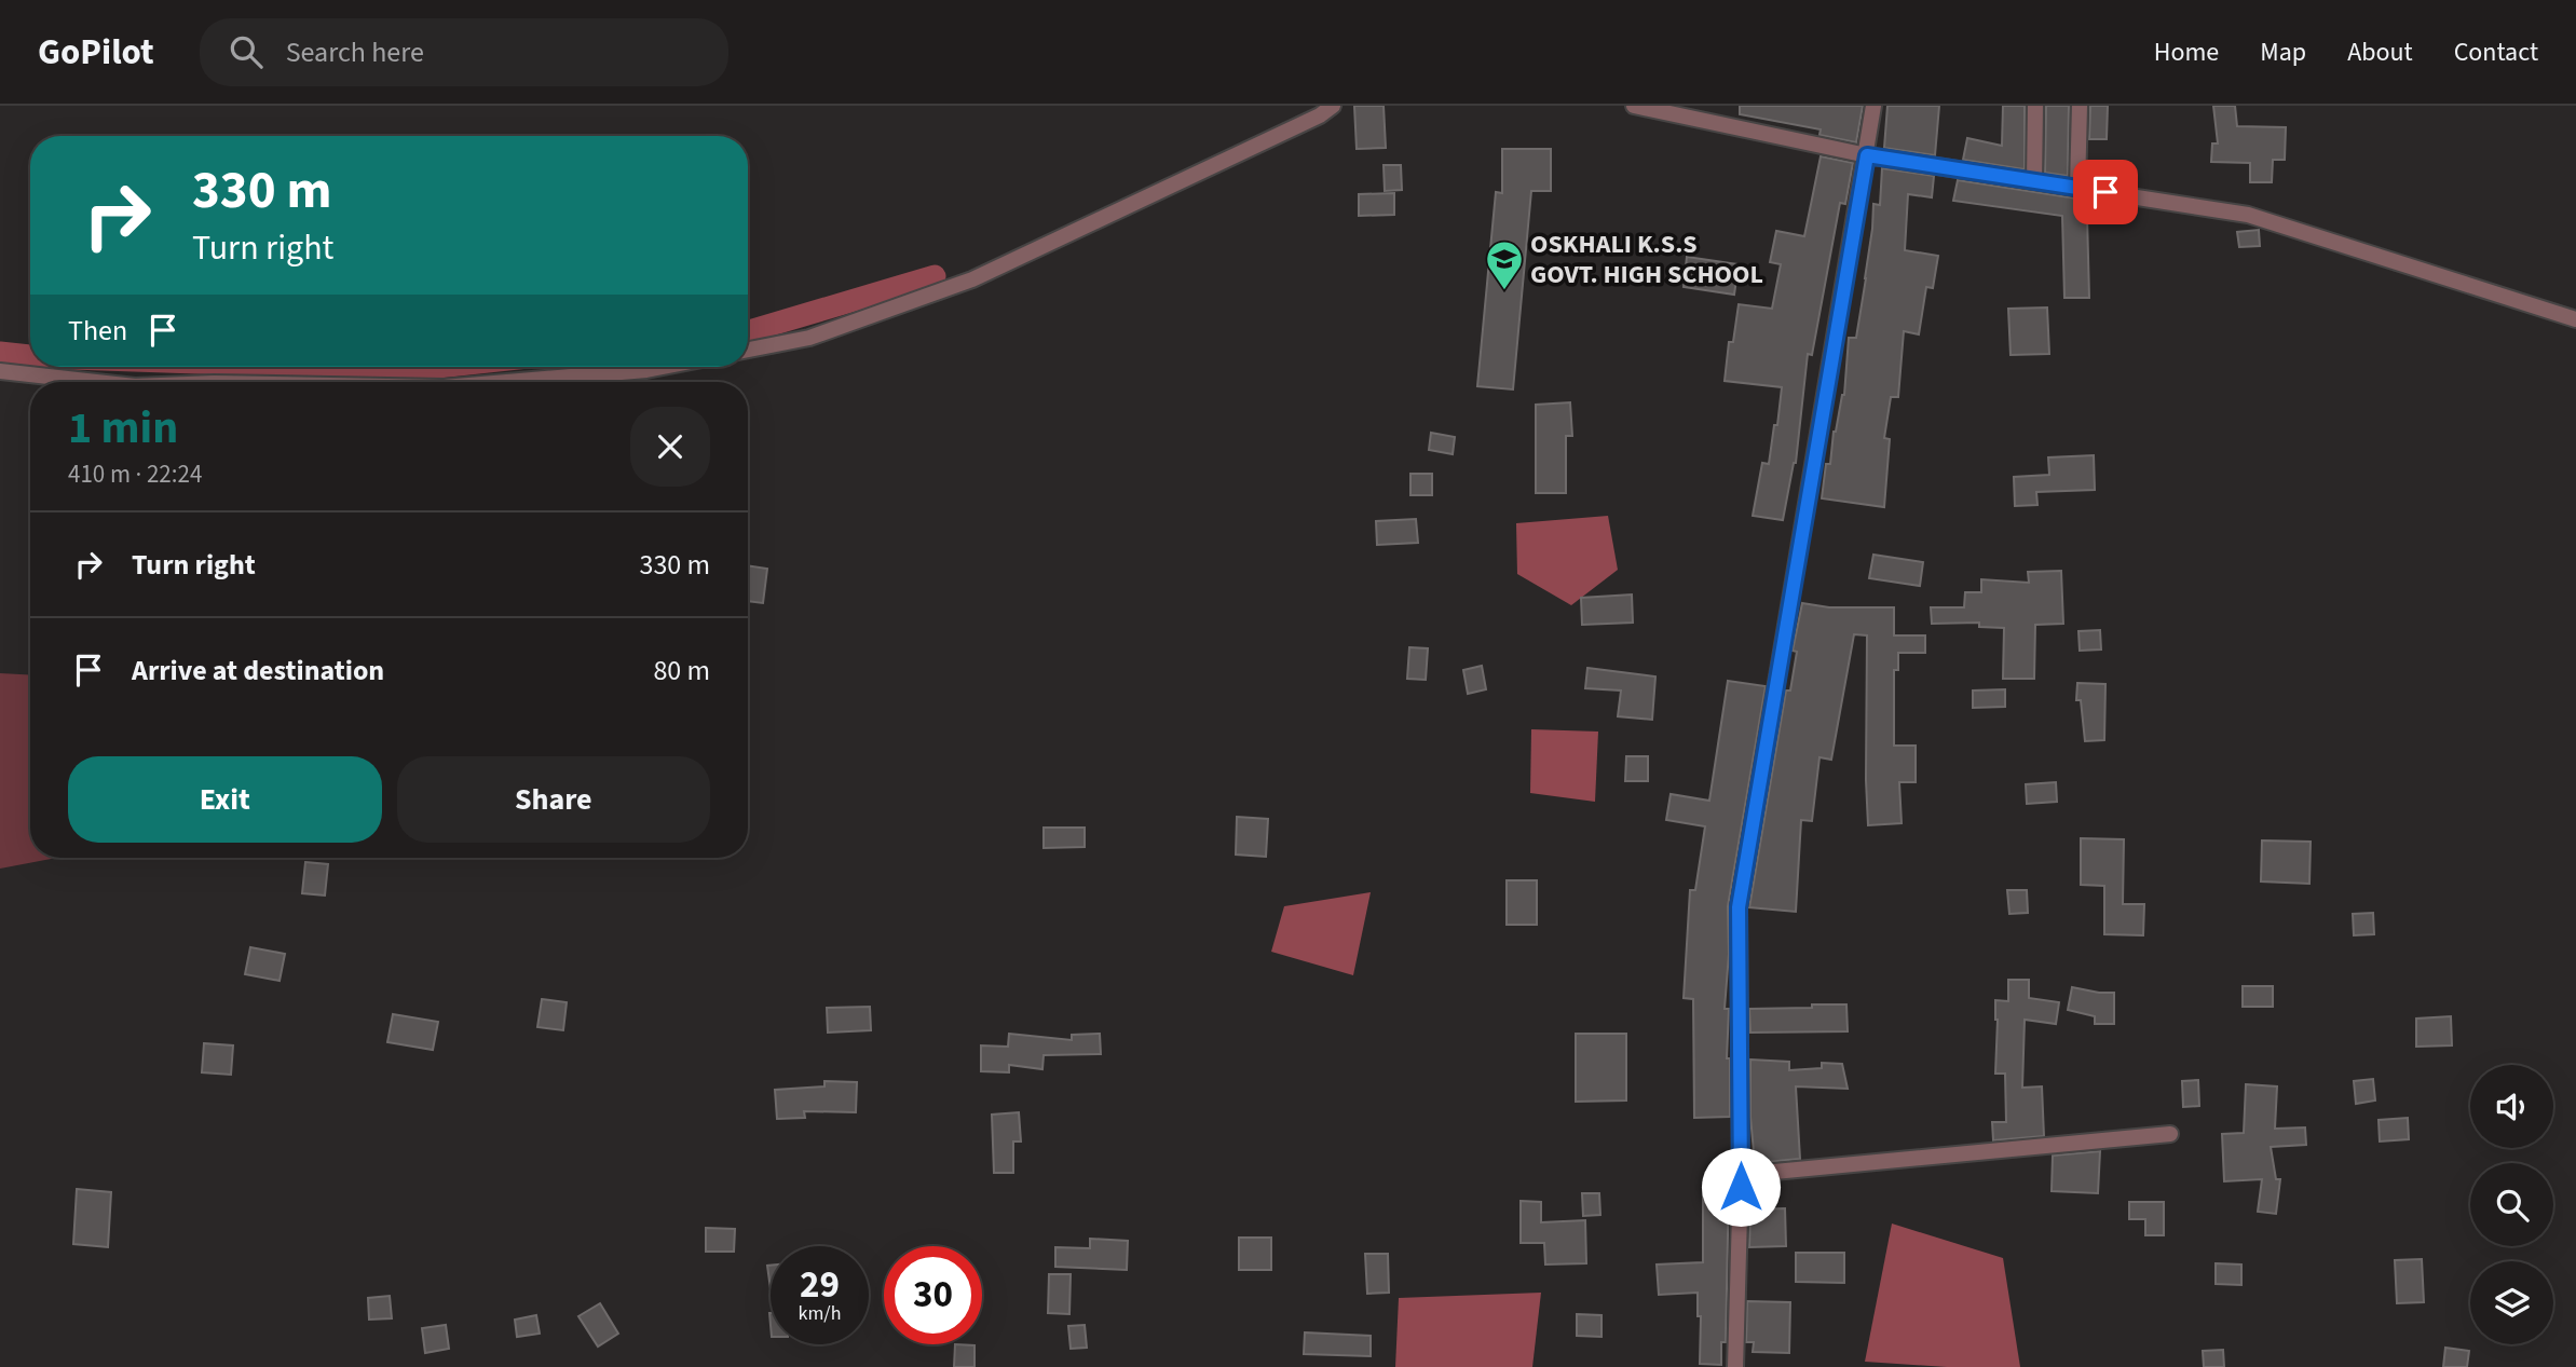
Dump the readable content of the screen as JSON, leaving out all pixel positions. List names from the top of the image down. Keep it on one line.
{"places":{"school or university":["OSKHALI K.S.S GOVT. HIGH SCHOOL"]},"page":{"header":"GoPilot","search":"Search here","nav":["Home","Map","About","Contact"],"turn":["330 m","Turn right"],"then":"Then","heading":["1 min","410 m · 22:24"],"list":[{"name":"Turn right","value":"330 m"},{"name":"Arrive at destination","value":"80 m"}],"buttons":["Exit","Share"],"speed":"29 km/h","limit":"30"}}
